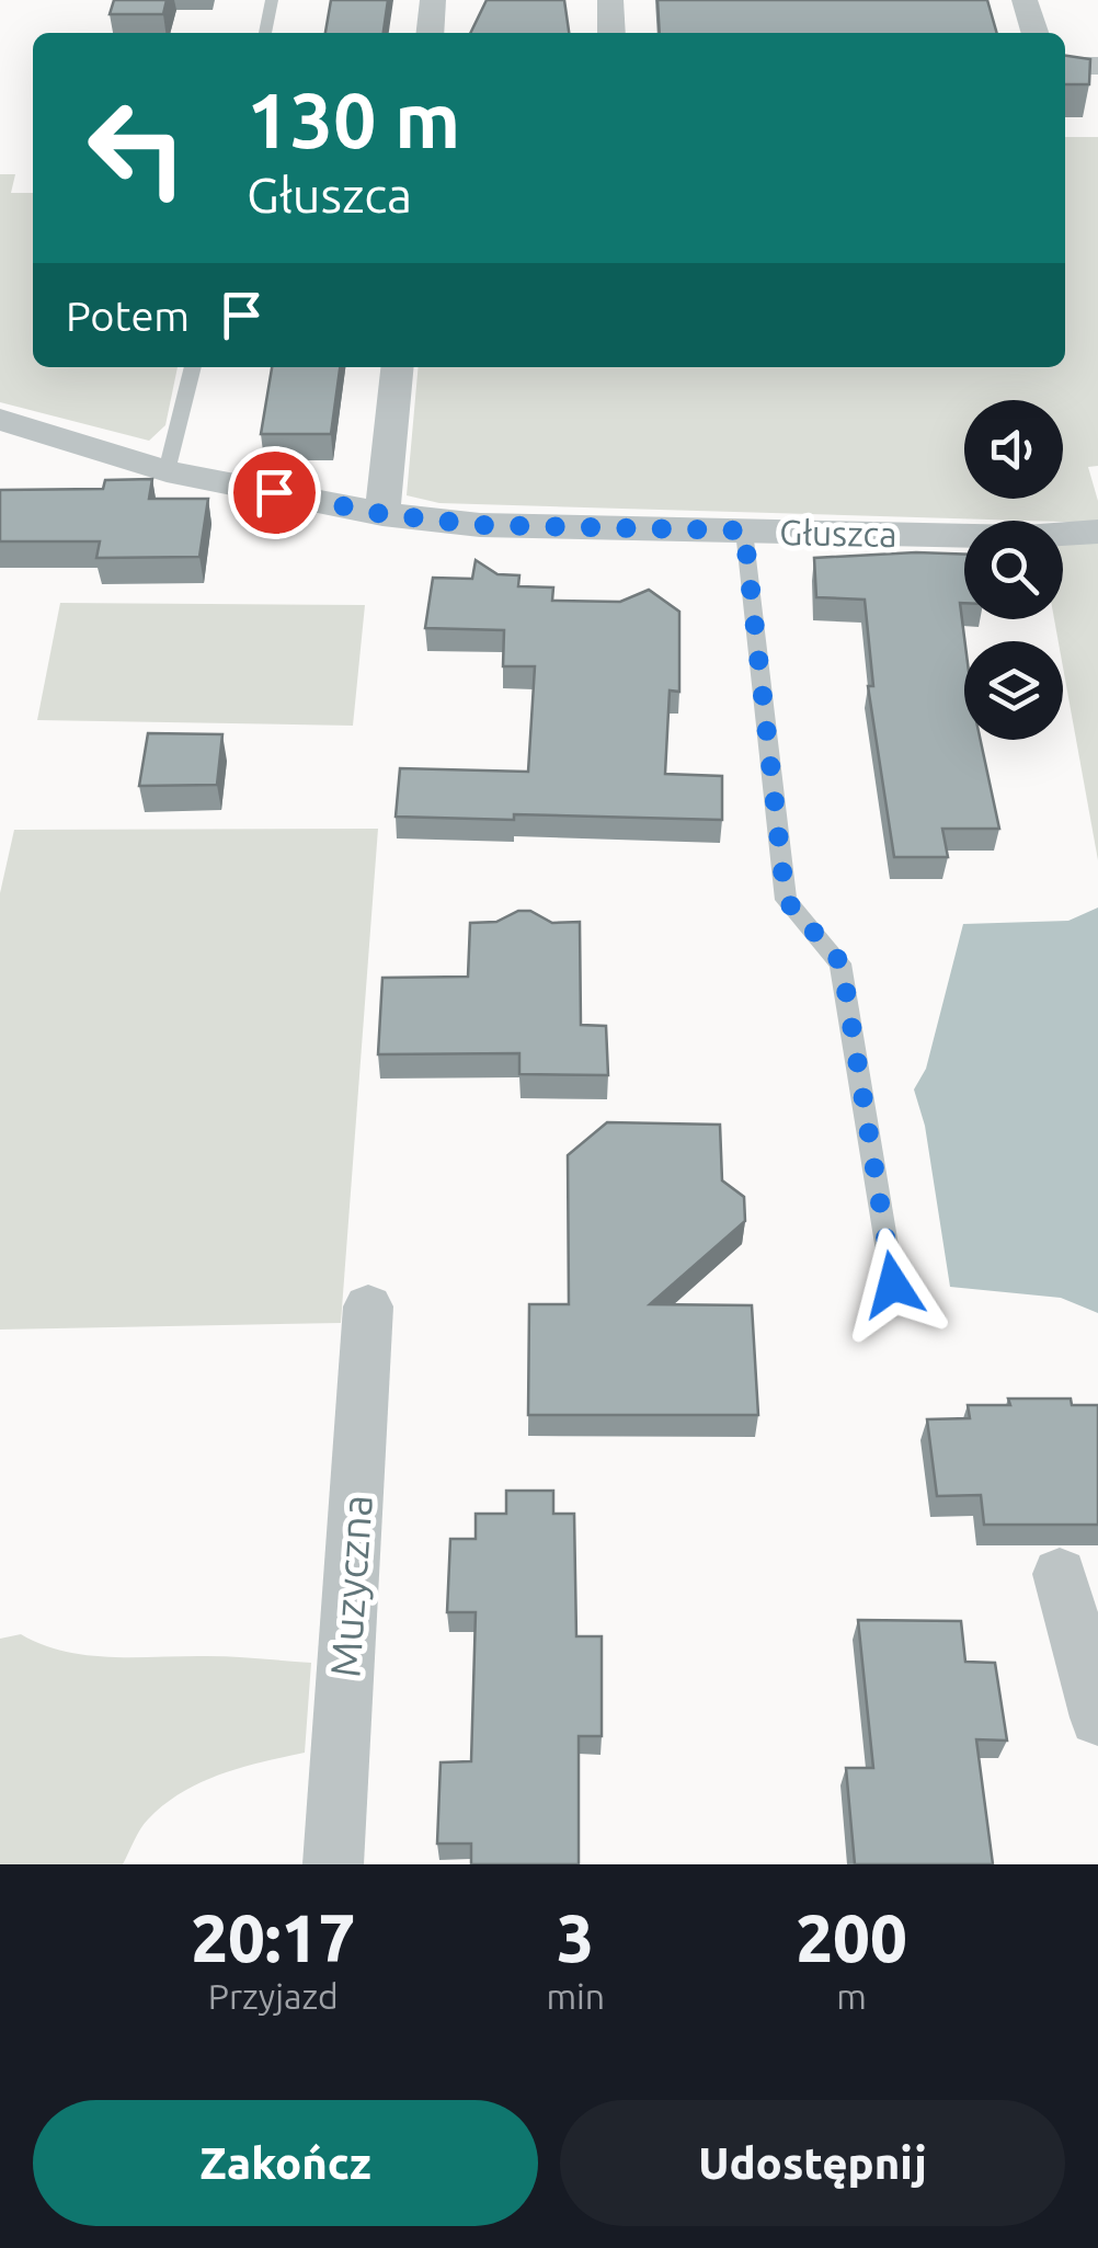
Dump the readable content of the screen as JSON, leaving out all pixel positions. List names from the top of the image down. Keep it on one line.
{"streets":{"street":["Głuszca","Muzyczna"]},"page":{"turn":["130 m","Głuszca"],"then":"Potem","eta":["20:17","Przyjazd","3","min","200","m"],"buttons":["Zakończ","Udostępnij"]}}
